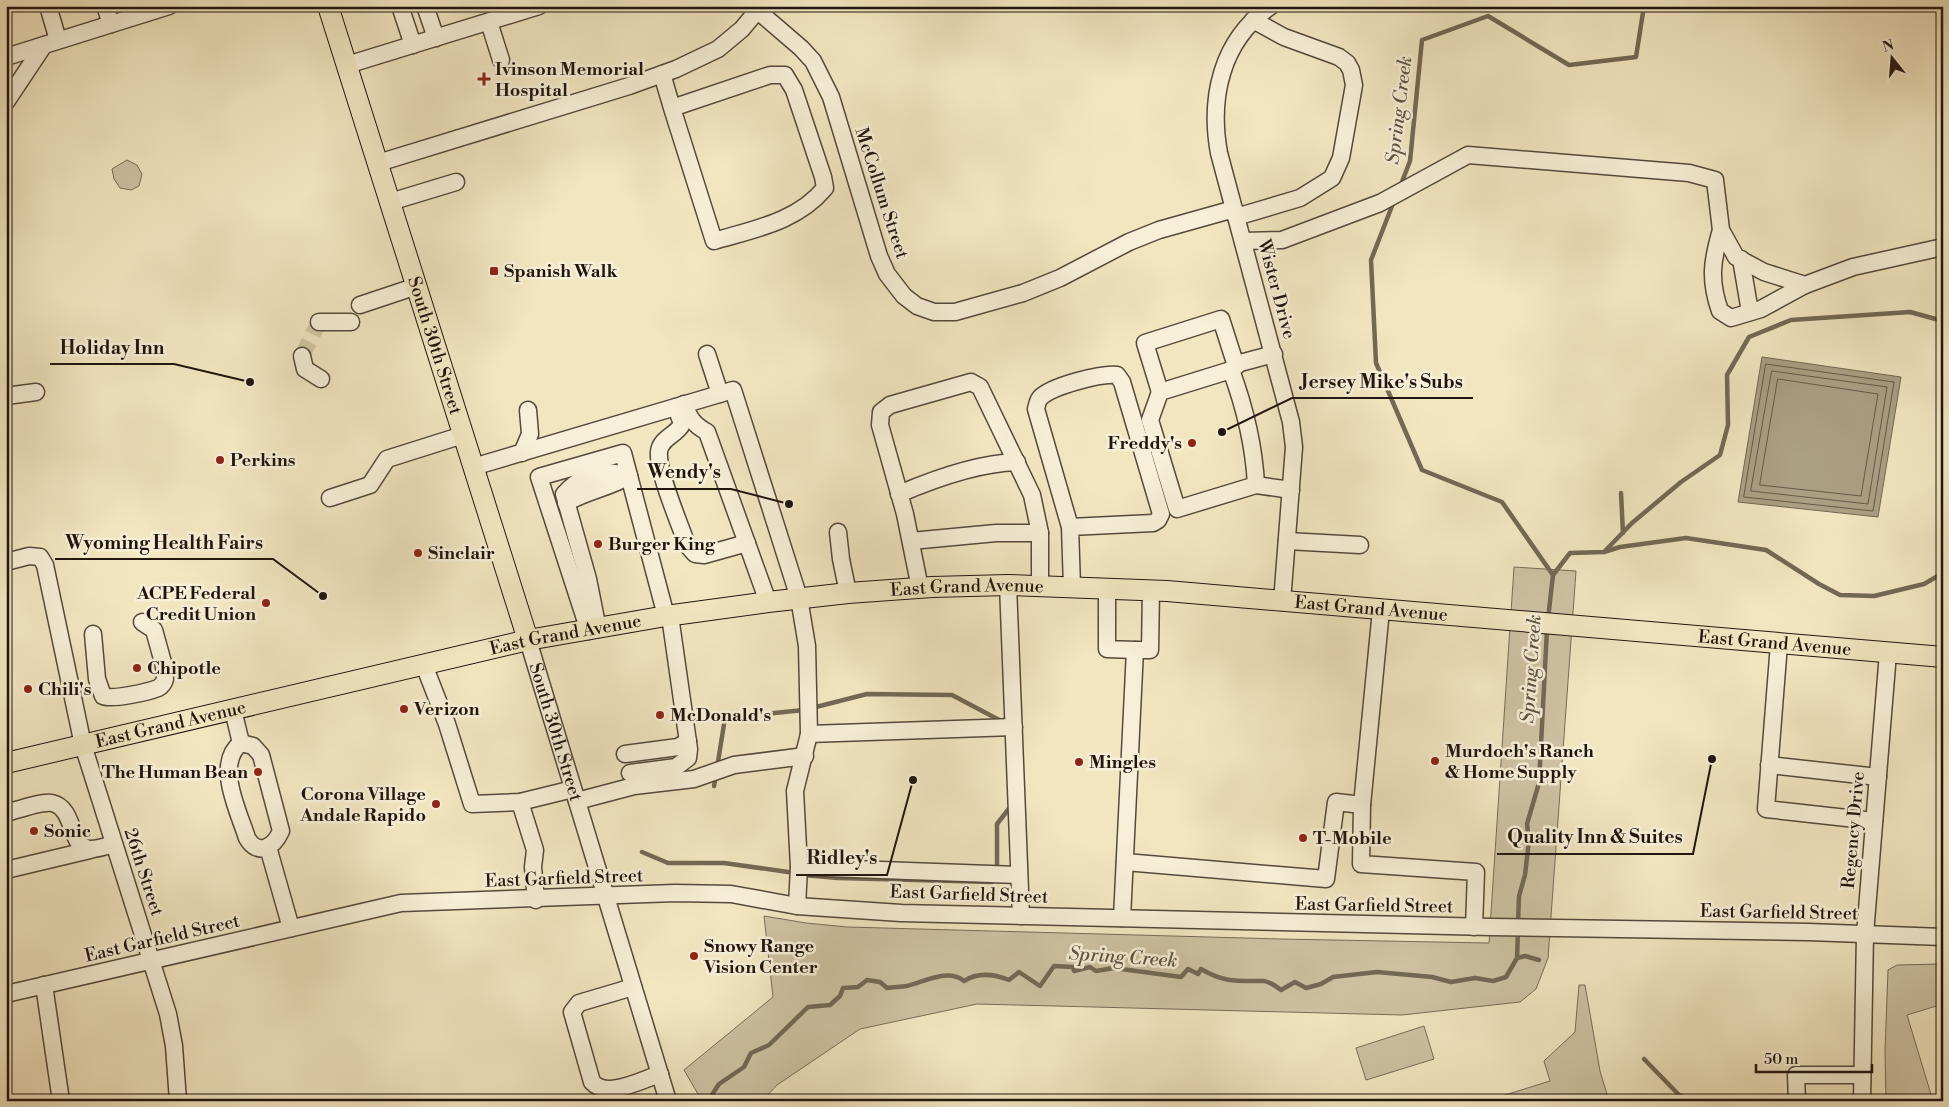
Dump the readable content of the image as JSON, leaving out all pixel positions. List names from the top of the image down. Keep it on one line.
{"streets":{"main road":["South 30th Street","East Grand Avenue"],"street":["McCollum Street","Wister Drive","Regency Drive","26th Street","East Garfield Street"]},"crossings":[["McCollum Street","Wister Drive"],["Wister Drive","East Grand Avenue"],["South 30th Street","East Grand Avenue"],["South 30th Street","East Garfield Street"],["East Grand Avenue","Regency Drive"],["East Grand Avenue","26th Street"],["Regency Drive","East Garfield Street"],["26th Street","East Garfield Street"]],"water":["Spring Creek"],"places":{"health":["Ivinson Memorial Hospital"],"transit":["Spanish Walk"],"other":["Holiday Inn","Jersey Mike's Subs","Freddy's","Perkins","Wendy's","Burger King","Sinclair","Wyoming Health Fairs","ACPE Federal Credit Union","Chipotle","Chili's","Verizon","McDonald's","Quality Inn & Suites","Murdoch's Ranch & Home Supply","Mingles","The Human Bean","Ridley's","Corona Village Andale Rapido","Sonic","T-Mobile","Snowy Range Vision Center"]},"scale_bar":"50 m","north":"top"}
